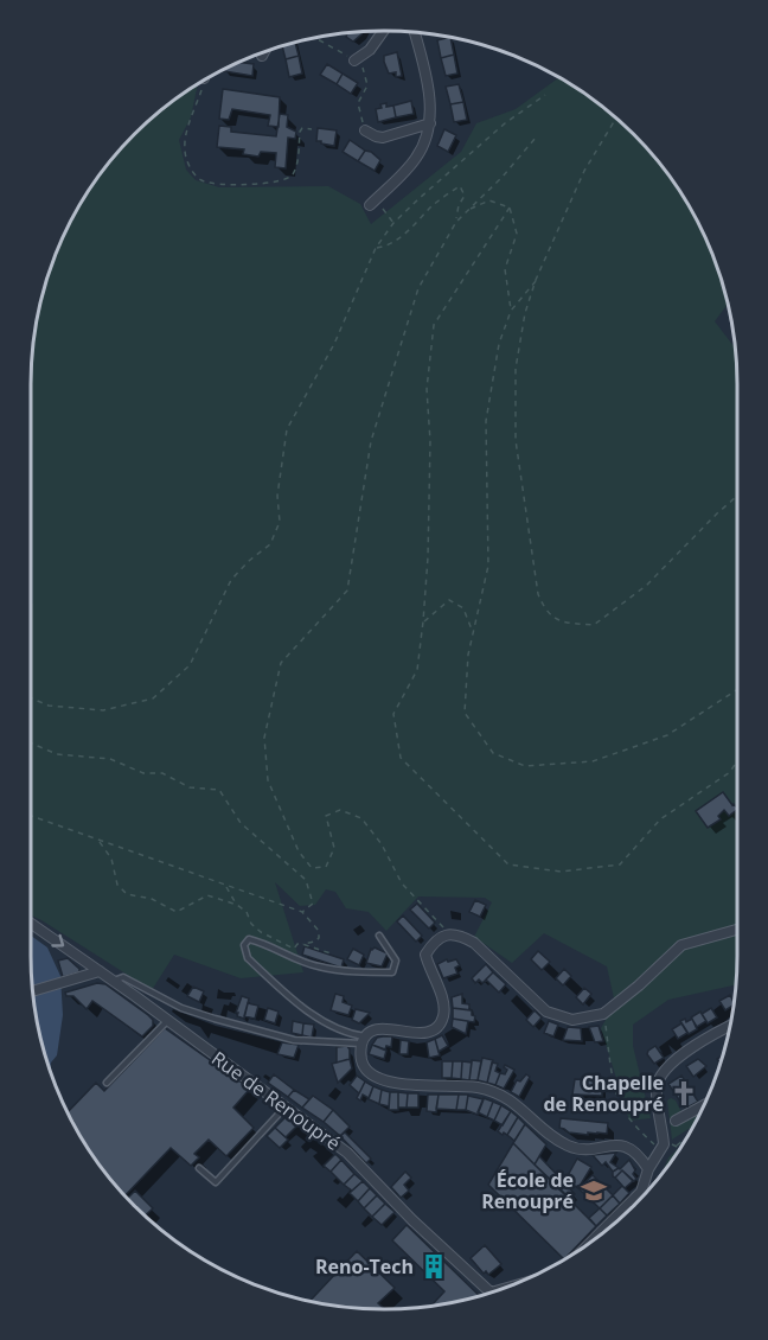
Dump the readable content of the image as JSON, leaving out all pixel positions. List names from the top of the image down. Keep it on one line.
{"streets":{"street":["Rue de Renoupré"]},"places":{"church":["Chapelle de Renoupré"],"school or university":["École de Renoupré"],"building":["Reno-Tech"]}}
